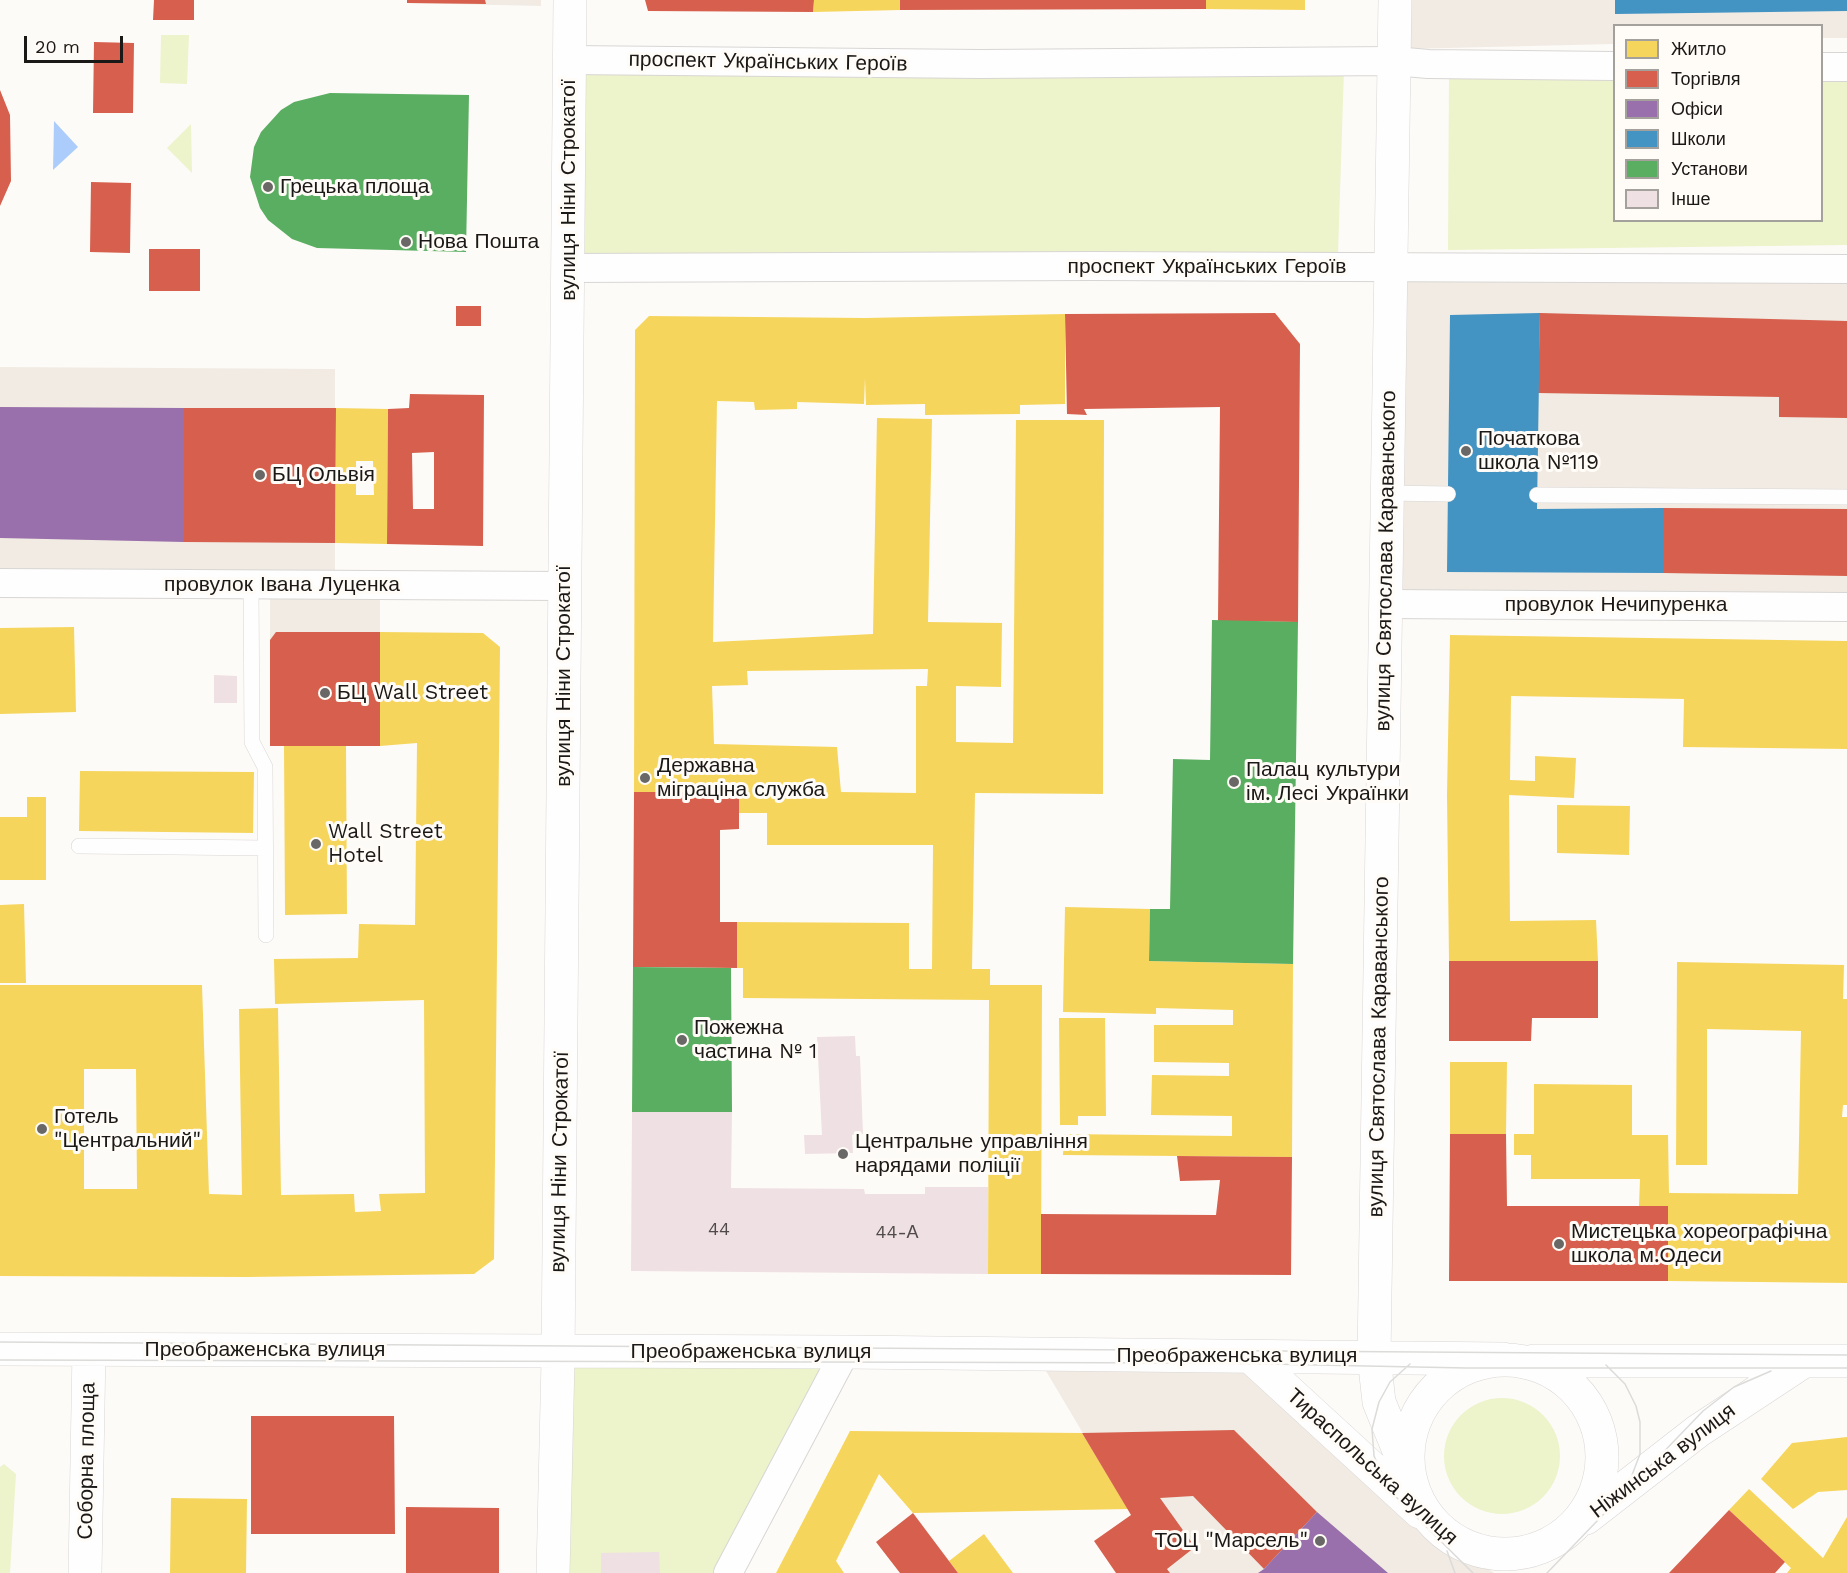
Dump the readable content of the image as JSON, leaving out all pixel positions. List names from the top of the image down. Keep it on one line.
{"streets":{"main road":["вулиця Ніни Строкатої","вулиця Святослава Караванського","Преображенська вулиця","Соборна площа","Ніжинська вулиця","Тираспольська вулиця"],"street":["проспект Українських Героїв","провулок Івана Луценка","провулок Нечипуренка"]},"crossings":[["проспект Українських Героїв","вулиця Ніни Строкатої"],["проспект Українських Героїв","вулиця Святослава Караванського"],["вулиця Ніни Строкатої","провулок Івана Луценка"],["вулиця Ніни Строкатої","Преображенська вулиця"],["вулиця Святослава Караванського","провулок Нечипуренка"],["вулиця Святослава Караванського","Преображенська вулиця"],["вулиця Святослава Караванського","Ніжинська вулиця"],["вулиця Святослава Караванського","Тираспольська вулиця"],["Преображенська вулиця","Соборна площа"],["Преображенська вулиця","Ніжинська вулиця"],["Преображенська вулиця","Тираспольська вулиця"],["Ніжинська вулиця","Тираспольська вулиця"]],"places":["Грецька площа","Нова Пошта","Початкова школа №119","БЦ Ольвія","БЦ Wall Street","Державна міграціна служба","Палац культури ім. Лесі Українки","Wall Street Hotel","Пожежна частина № 1","Готель \"Центральний\"","Центральне управління нарядами поліції","Мистецька хореографічна школа м.Одеси","ТОЦ \"Марсель\""],"house_numbers":["44","44-А"],"legend":["Житло","Торгівля","Офіси","Школи","Установи","Інше"],"scale_bar":"20 m"}
